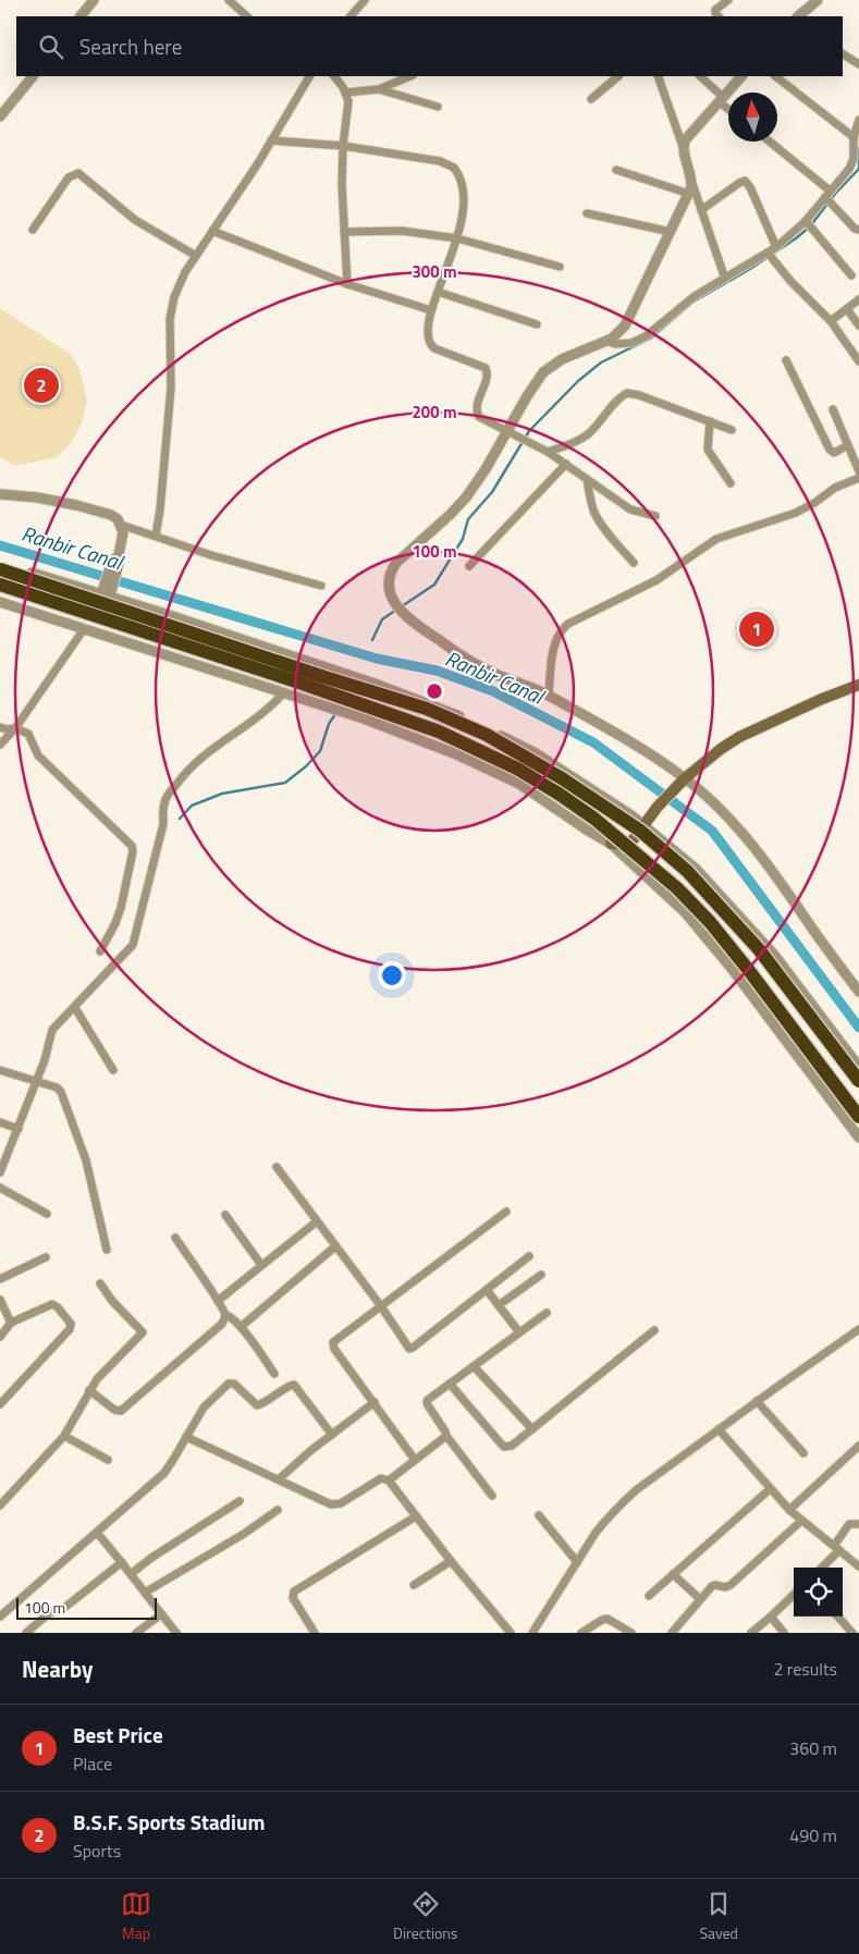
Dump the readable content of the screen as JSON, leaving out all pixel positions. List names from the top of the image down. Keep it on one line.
{"water":["Ranbir Canal"],"scale_bar":"100 m","north":"top","page":{"search":"Search here","pins":["2","1"],"scale":"100 m","heading":["Nearby","2 results"],"list":[{"mark":"1","name":"Best Price","note":"Place","value":"360 m"},{"mark":"2","name":"B.S.F. Sports Stadium","note":"Sports","value":"490 m"}],"nav":["Map","Directions","Saved"]},"rings":["300 m","200 m","100 m"]}
